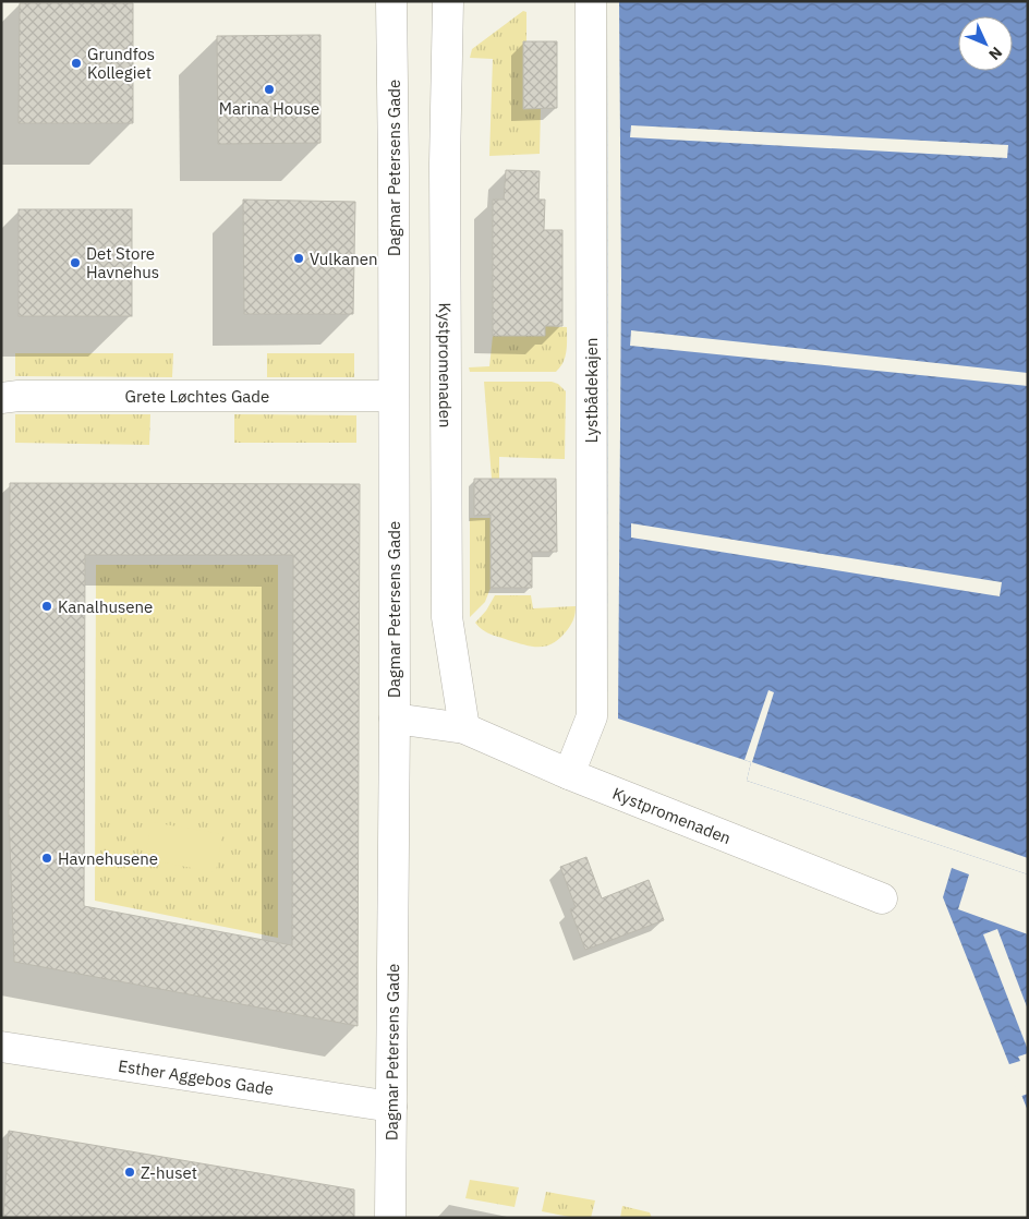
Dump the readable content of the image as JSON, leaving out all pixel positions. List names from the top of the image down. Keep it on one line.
{"streets":{"street":["Dagmar Petersens Gade","Kystpromenaden","Lystbådekajen","Grete Løchtes Gade","Esther Aggebos Gade"]},"crossings":[["Dagmar Petersens Gade","Kystpromenaden"],["Dagmar Petersens Gade","Grete Løchtes Gade"],["Dagmar Petersens Gade","Esther Aggebos Gade"],["Kystpromenaden","Lystbådekajen"]],"places":["Grundfos Kollegiet","Marina House","Vulkanen","Det Store Havnehus","Kanalhusene","Havnehusene","Z-huset"],"north":"bottom right"}
